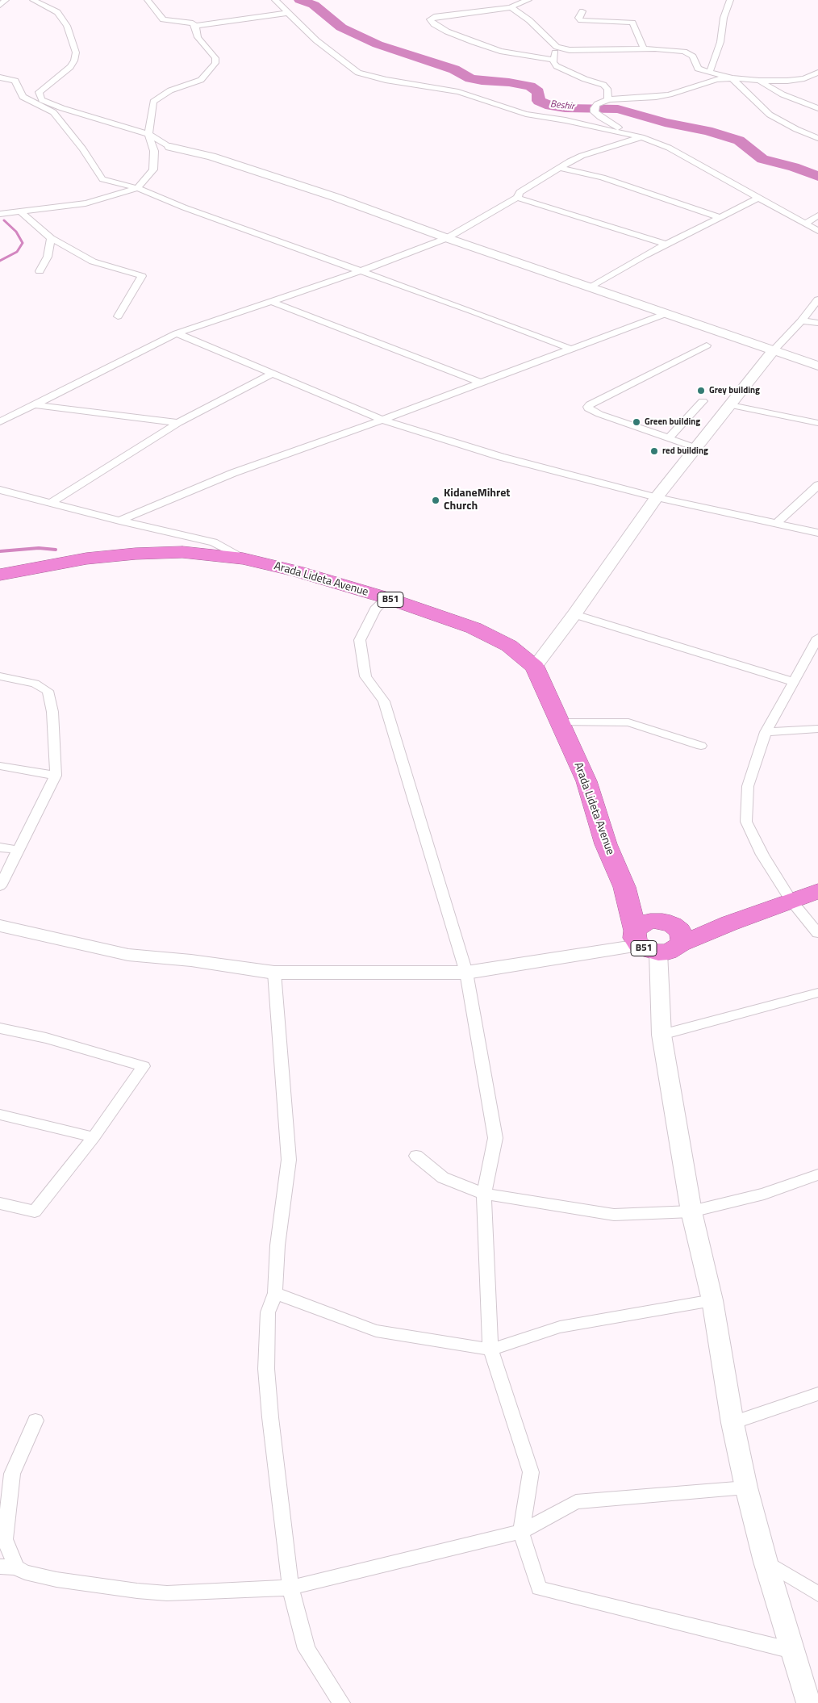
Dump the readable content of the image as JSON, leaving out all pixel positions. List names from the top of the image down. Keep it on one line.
{"streets":{"highway":["Arada Lideta Avenue","B51"]},"crossings":[["Arada Lideta Avenue","B51"]],"water":["Beshir"],"places":["Grey building","Green building","red building","KidaneMihret Church"]}
